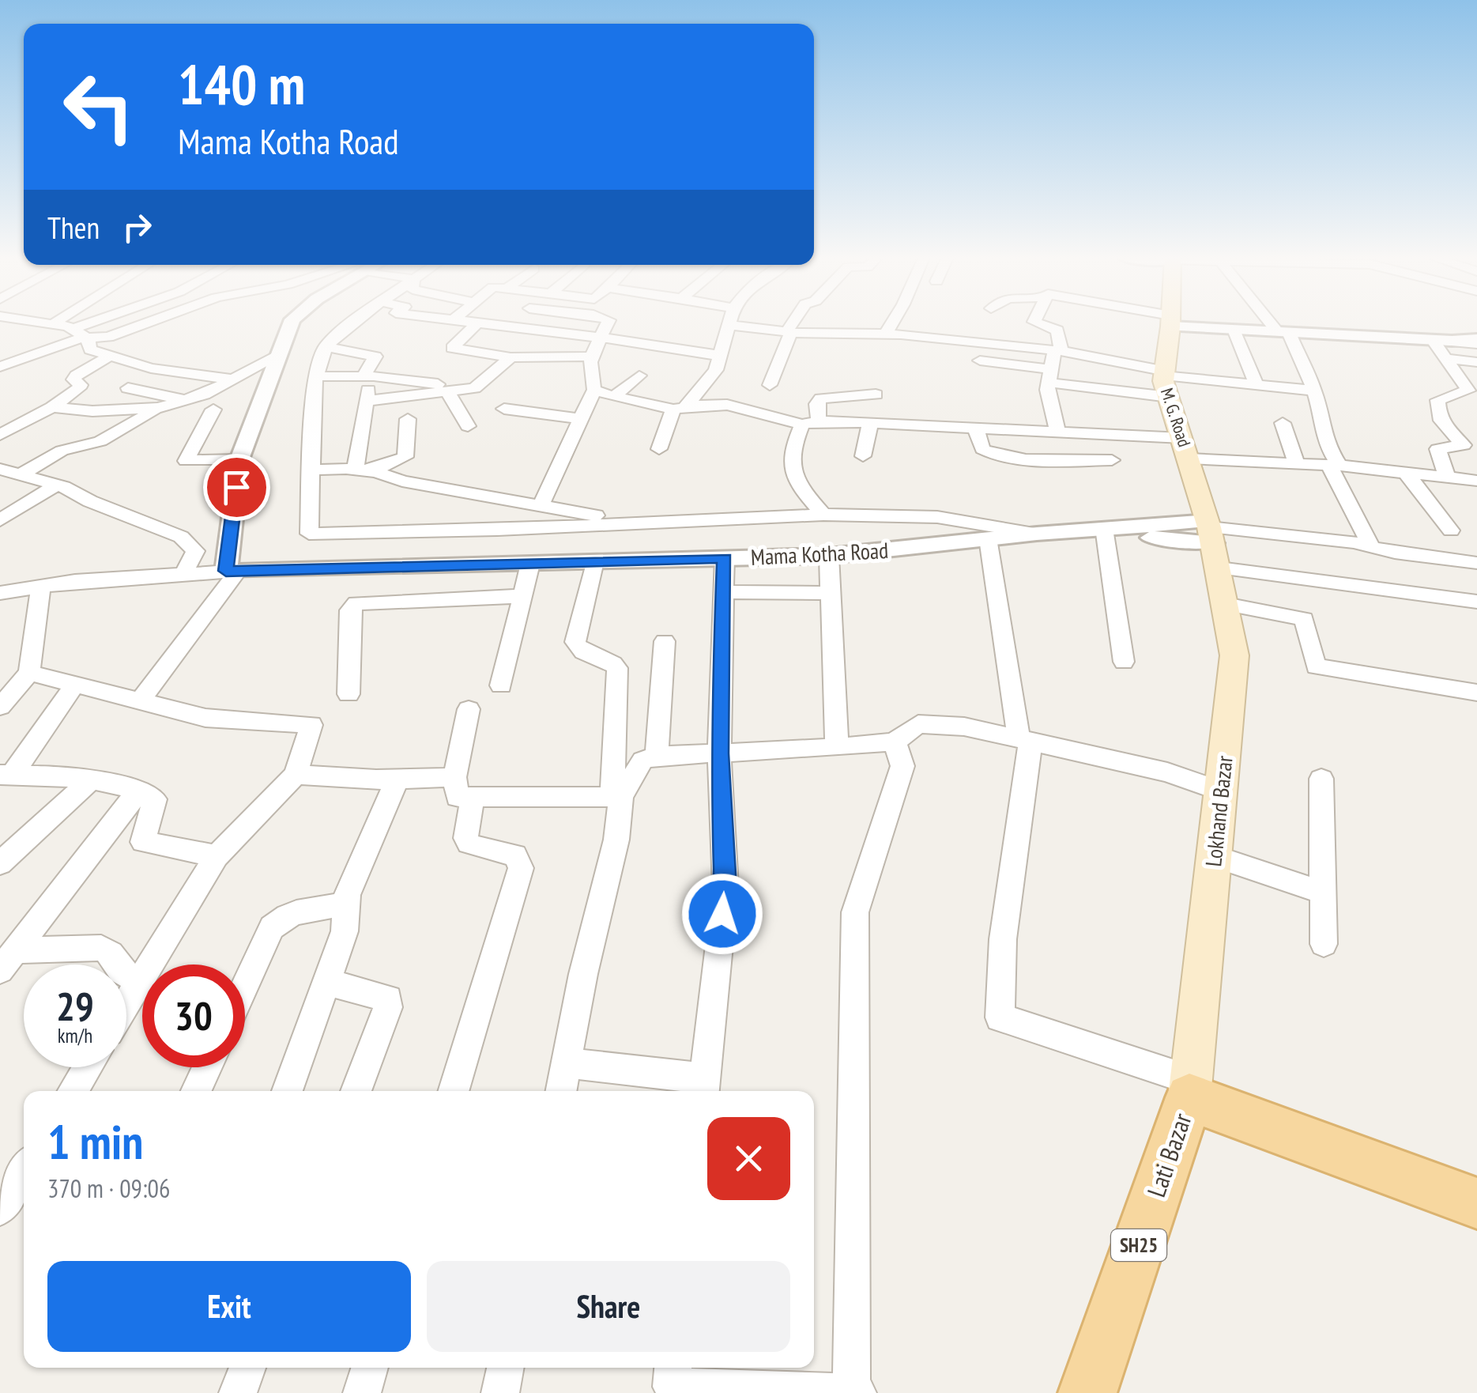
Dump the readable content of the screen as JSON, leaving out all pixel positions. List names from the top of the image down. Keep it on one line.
{"streets":{"main road":["M. G. Road","Lokhand Bazar","Lati Bazar","SH25"],"street":["Mama Kotha Road"]},"crossings":[["M. G. Road","Mama Kotha Road"],["M. G. Road","Lokhand Bazar"],["Mama Kotha Road","Lokhand Bazar"],["Lokhand Bazar","Lati Bazar"]],"page":{"turn":["140 m","Mama Kotha Road"],"then":"Then","speed":"29 km/h","limit":"30","heading":["1 min","370 m · 09:06"],"buttons":["Exit","Share"]}}
